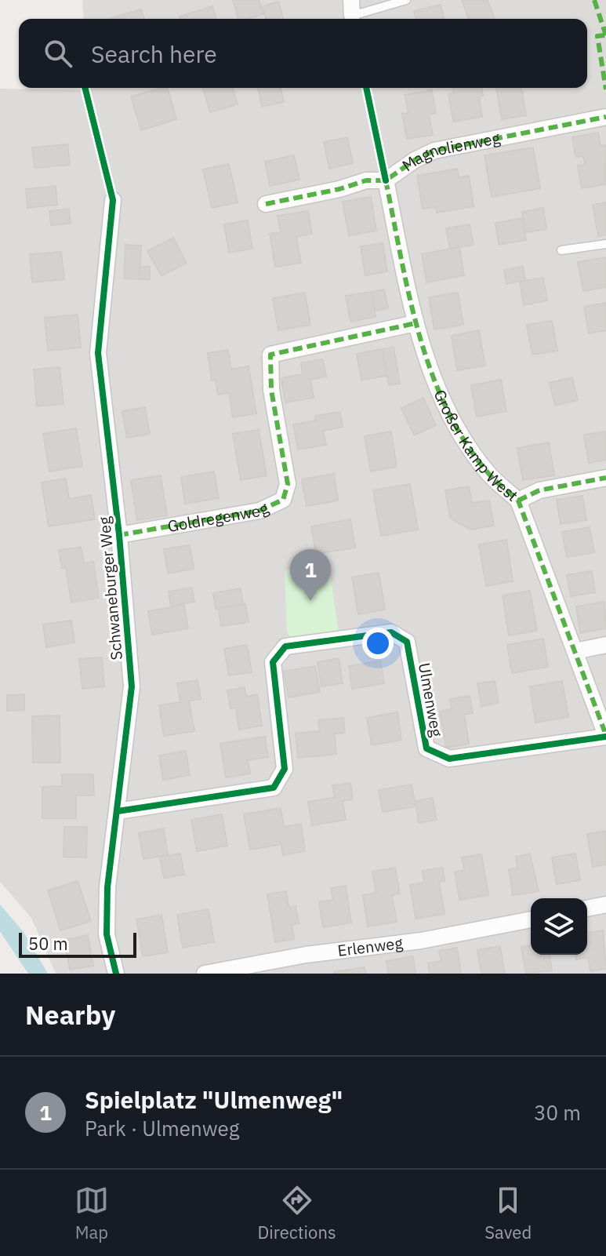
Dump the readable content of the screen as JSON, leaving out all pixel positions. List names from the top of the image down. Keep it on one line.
{"streets":{"street":["Magnolienweg","Großer Kamp West","Goldregenweg","Schwaneburger Weg","Ulmenweg","Erlenweg"]},"crossings":[["Magnolienweg","Großer Kamp West"],["Großer Kamp West","Goldregenweg"],["Großer Kamp West","Ulmenweg"],["Goldregenweg","Schwaneburger Weg"],["Schwaneburger Weg","Ulmenweg"]],"scale_bar":"50 m","page":{"search":"Search here","pins":"1","scale":"50 m","heading":"Nearby","list":[{"mark":"1","name":"Spielplatz \"Ulmenweg\"","note":"Park · Ulmenweg","value":"30 m"}],"nav":["Map","Directions","Saved"]}}
